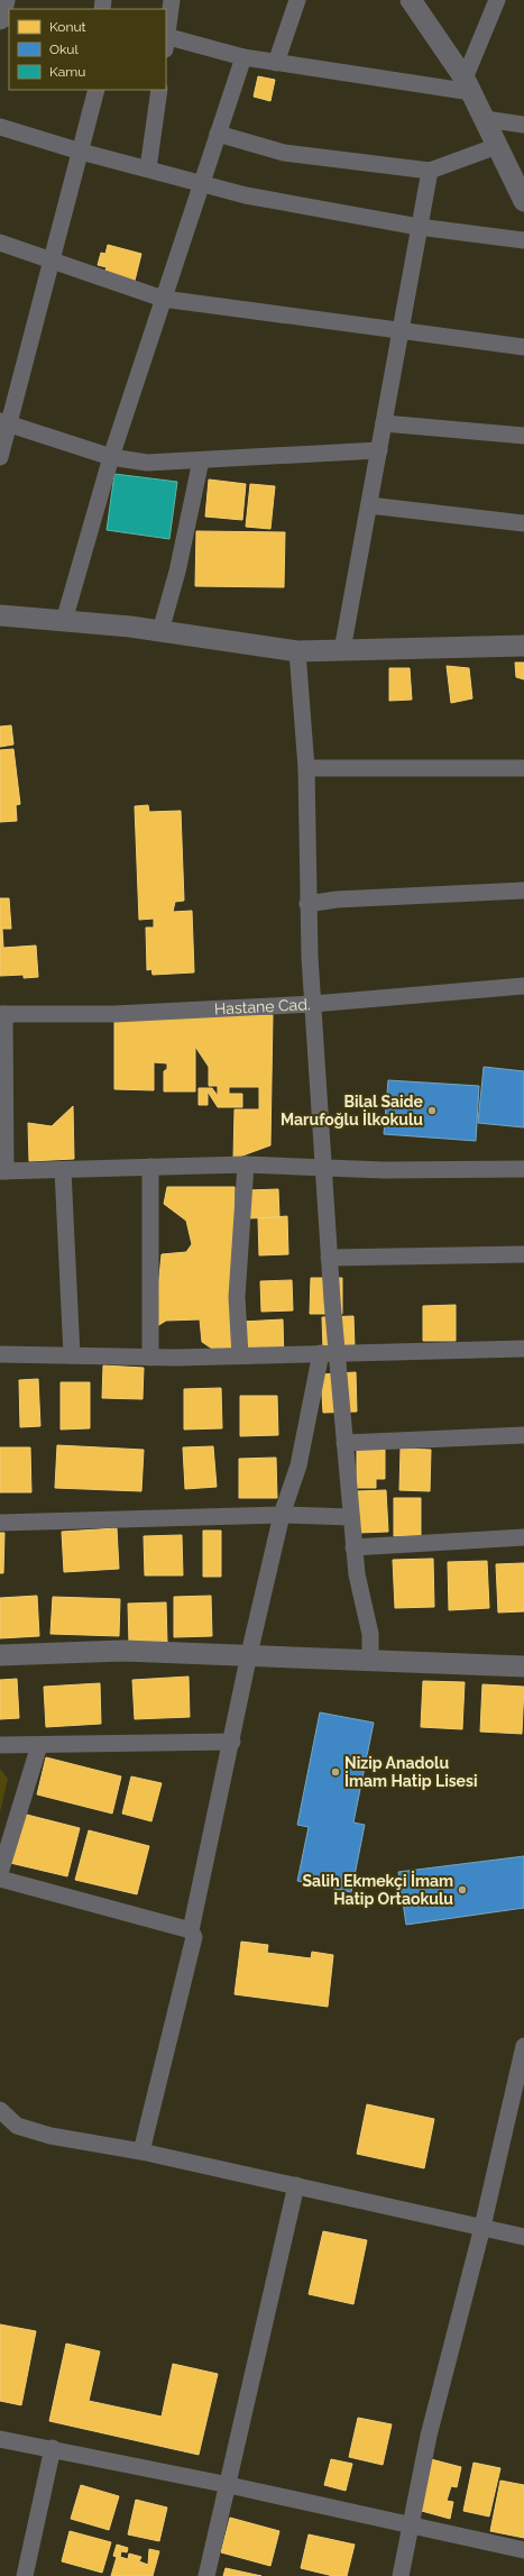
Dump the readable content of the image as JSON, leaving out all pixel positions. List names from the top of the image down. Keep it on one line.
{"streets":{"street":["Hastane Cad."]},"places":["Bilal Saide Marufoğlu İlkokulu","Nizip Anadolu İmam Hatip Lisesi","Salih Ekmekçi İmam Hatip Ortaokulu"],"legend":["Konut","Okul","Kamu"]}
